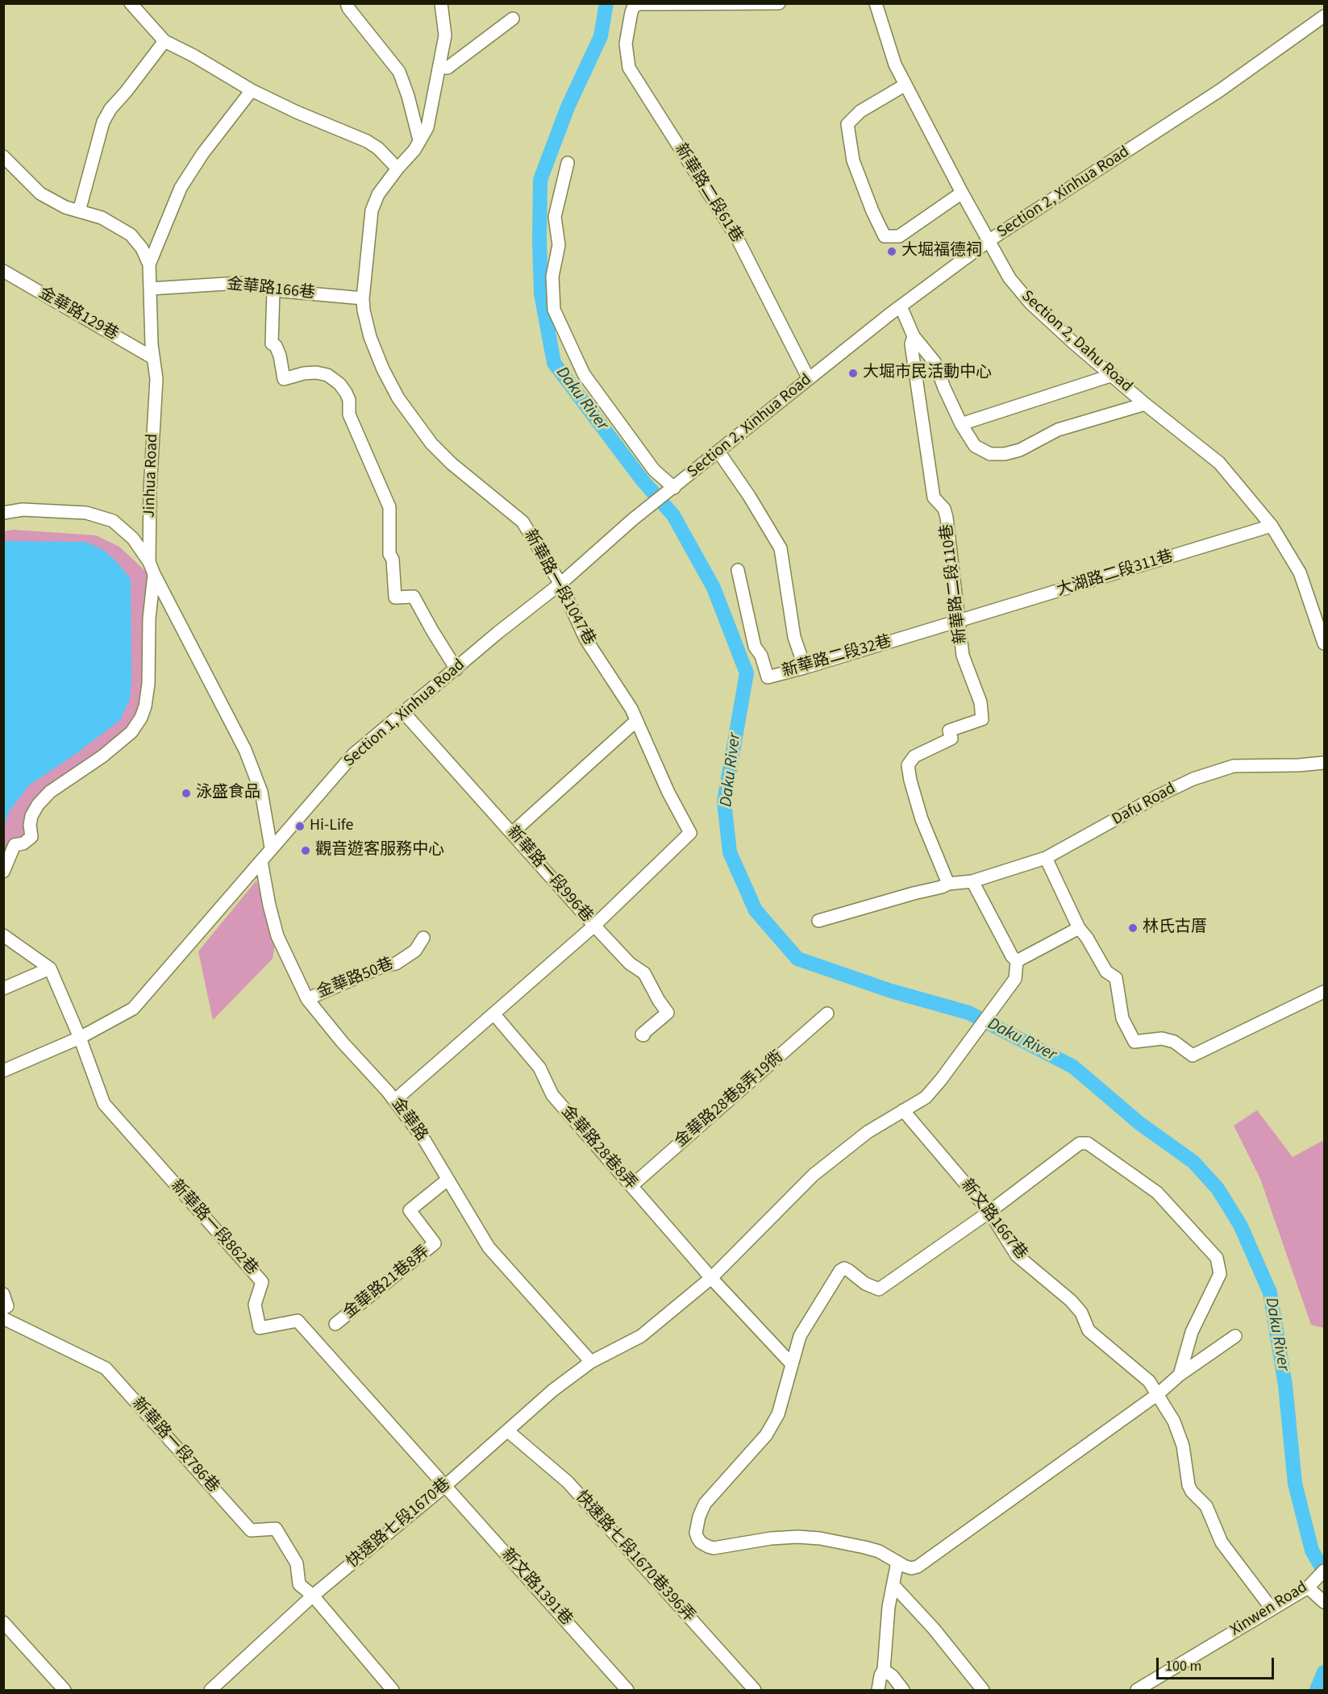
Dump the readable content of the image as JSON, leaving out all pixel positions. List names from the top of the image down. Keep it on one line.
{"streets":{"street":["Section 2, Xinhua Road","新華路二段61巷","金華路166巷","金華路129巷","Section 2, Dahu Road","Jinhua Road","大湖路二段311巷","新華路二段110巷","新華路一段1047巷","新華路二段32巷","Section 1, Xinhua Road","Dafu Road","新華路一段996巷","金華路50巷","金華路28巷8弄19衖","金華路","金華路28巷8弄","新文路1667巷","新華路一段862巷","金華路21巷8弄","新華路一段786巷","快速路七段1670巷","快速路七段1670巷396弄","新文路1391巷","Xinwen Road"]},"crossings":[["Section 2, Xinhua Road","新華路二段61巷"],["Section 2, Xinhua Road","Section 2, Dahu Road"],["Section 2, Xinhua Road","Section 1, Xinhua Road"],["金華路166巷","Jinhua Road"],["金華路166巷","新華路一段1047巷"],["金華路129巷","Jinhua Road"],["Section 2, Dahu Road","大湖路二段311巷"],["Jinhua Road","Section 1, Xinhua Road"],["大湖路二段311巷","新華路二段110巷"],["大湖路二段311巷","新華路二段32巷"],["新華路二段110巷","新華路二段32巷"],["新華路二段110巷","Dafu Road"],["新華路一段1047巷","Section 1, Xinhua Road"],["新華路一段1047巷","新華路一段996巷"],["Section 1, Xinhua Road","新華路一段996巷"],["Section 1, Xinhua Road","金華路"],["Section 1, Xinhua Road","新華路一段862巷"],["金華路50巷","金華路"],["金華路28巷8弄19衖","金華路28巷8弄"],["金華路","金華路21巷8弄"],["金華路","快速路七段1670巷"],["金華路28巷8弄","快速路七段1670巷"],["新文路1667巷","快速路七段1670巷"],["新文路1667巷","Xinwen Road"],["新華路一段862巷","快速路七段1670巷"],["新華路一段862巷","新文路1391巷"],["新華路一段786巷","快速路七段1670巷"],["快速路七段1670巷","快速路七段1670巷396弄"],["快速路七段1670巷","新文路1391巷"]],"water":["Daku River"],"places":["大堀福德祠","大堀市民活動中心","泳盛食品","Hi-Life","觀音遊客服務中心","林氏古厝"],"scale_bar":"100 m"}
